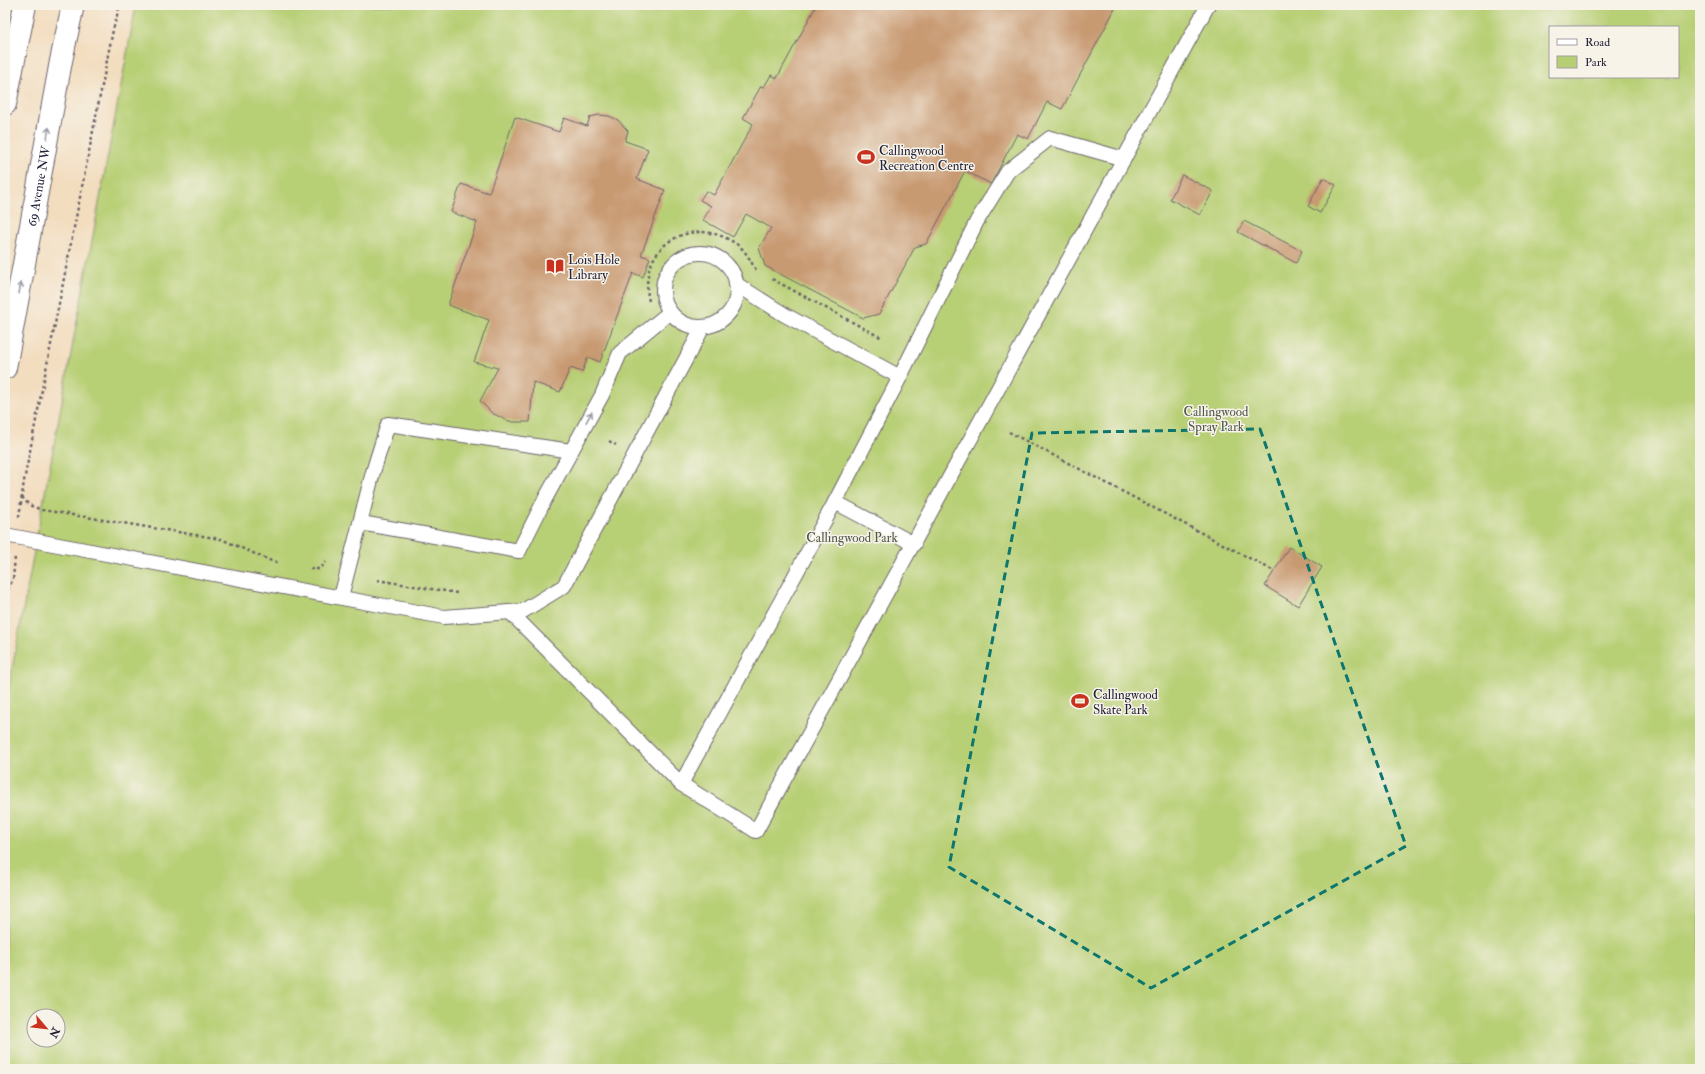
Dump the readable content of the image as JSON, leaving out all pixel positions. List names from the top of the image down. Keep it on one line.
{"streets":{"main road":["69 Avenue NW"]},"one_way":["69 Avenue NW"],"parks":["Callingwood Spray Park","Callingwood Park"],"places":{"sports":["Callingwood Recreation Centre","Callingwood Skate Park"],"library":["Lois Hole Library"]},"legend":["Road","Park"],"north":"bottom right"}
